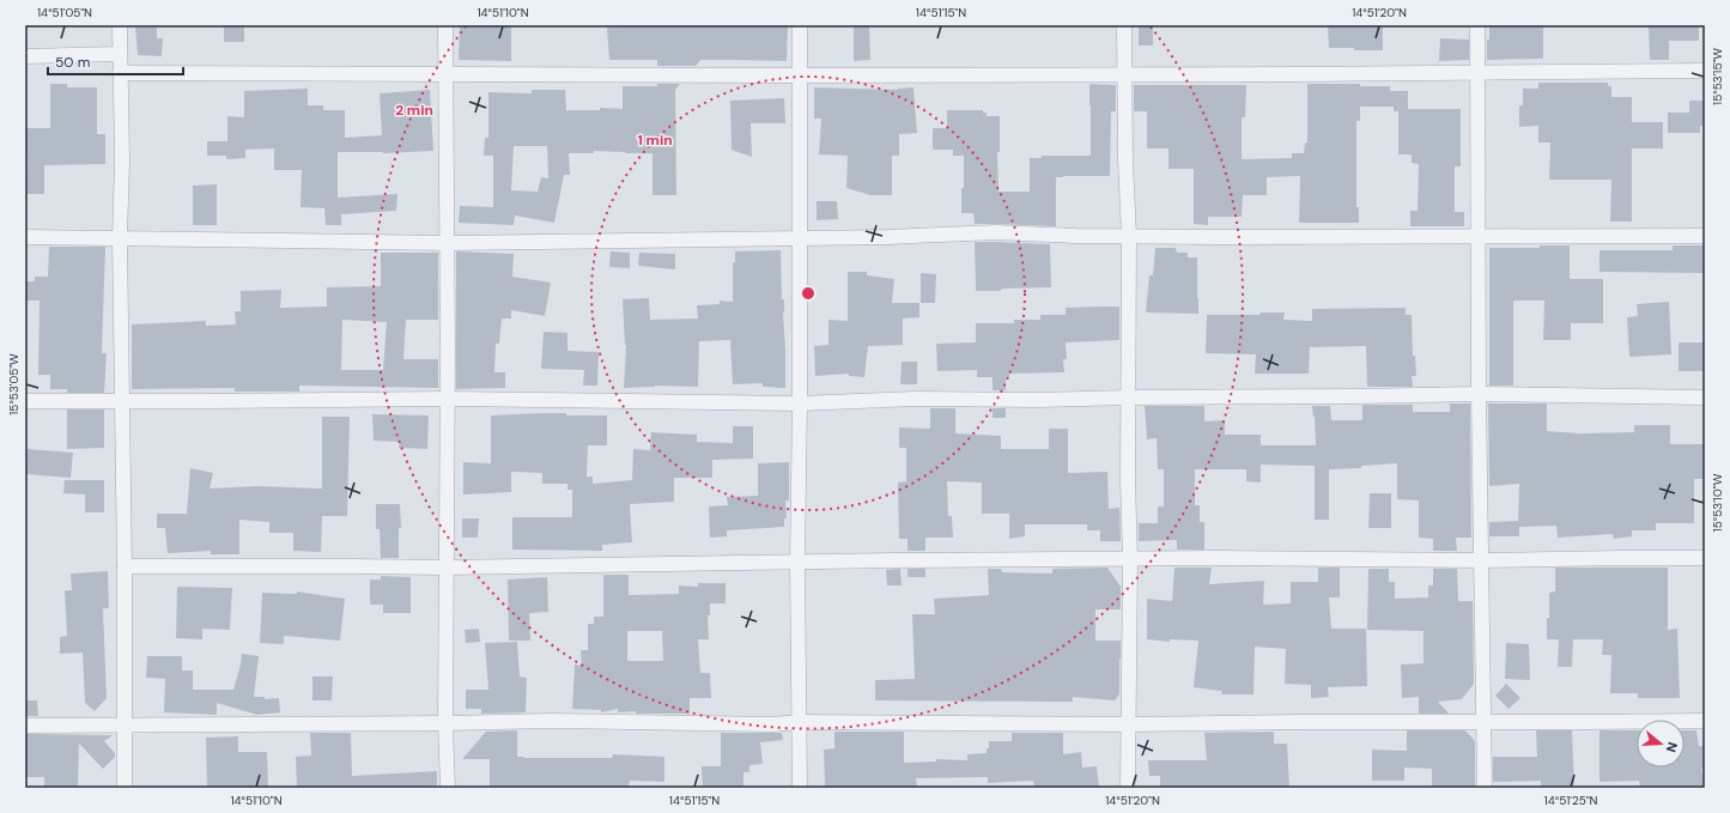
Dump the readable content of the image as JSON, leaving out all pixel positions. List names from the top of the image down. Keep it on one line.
{"scale_bar":"50 m","north":"right","coordinates":["14°51'05\"N","14°51'10\"N","14°51'15\"N","14°51'20\"N","15°53'15\"W","15°53'05\"W","15°53'10\"W","14°51'25\"N"],"rings":["2 min","1 min"]}
